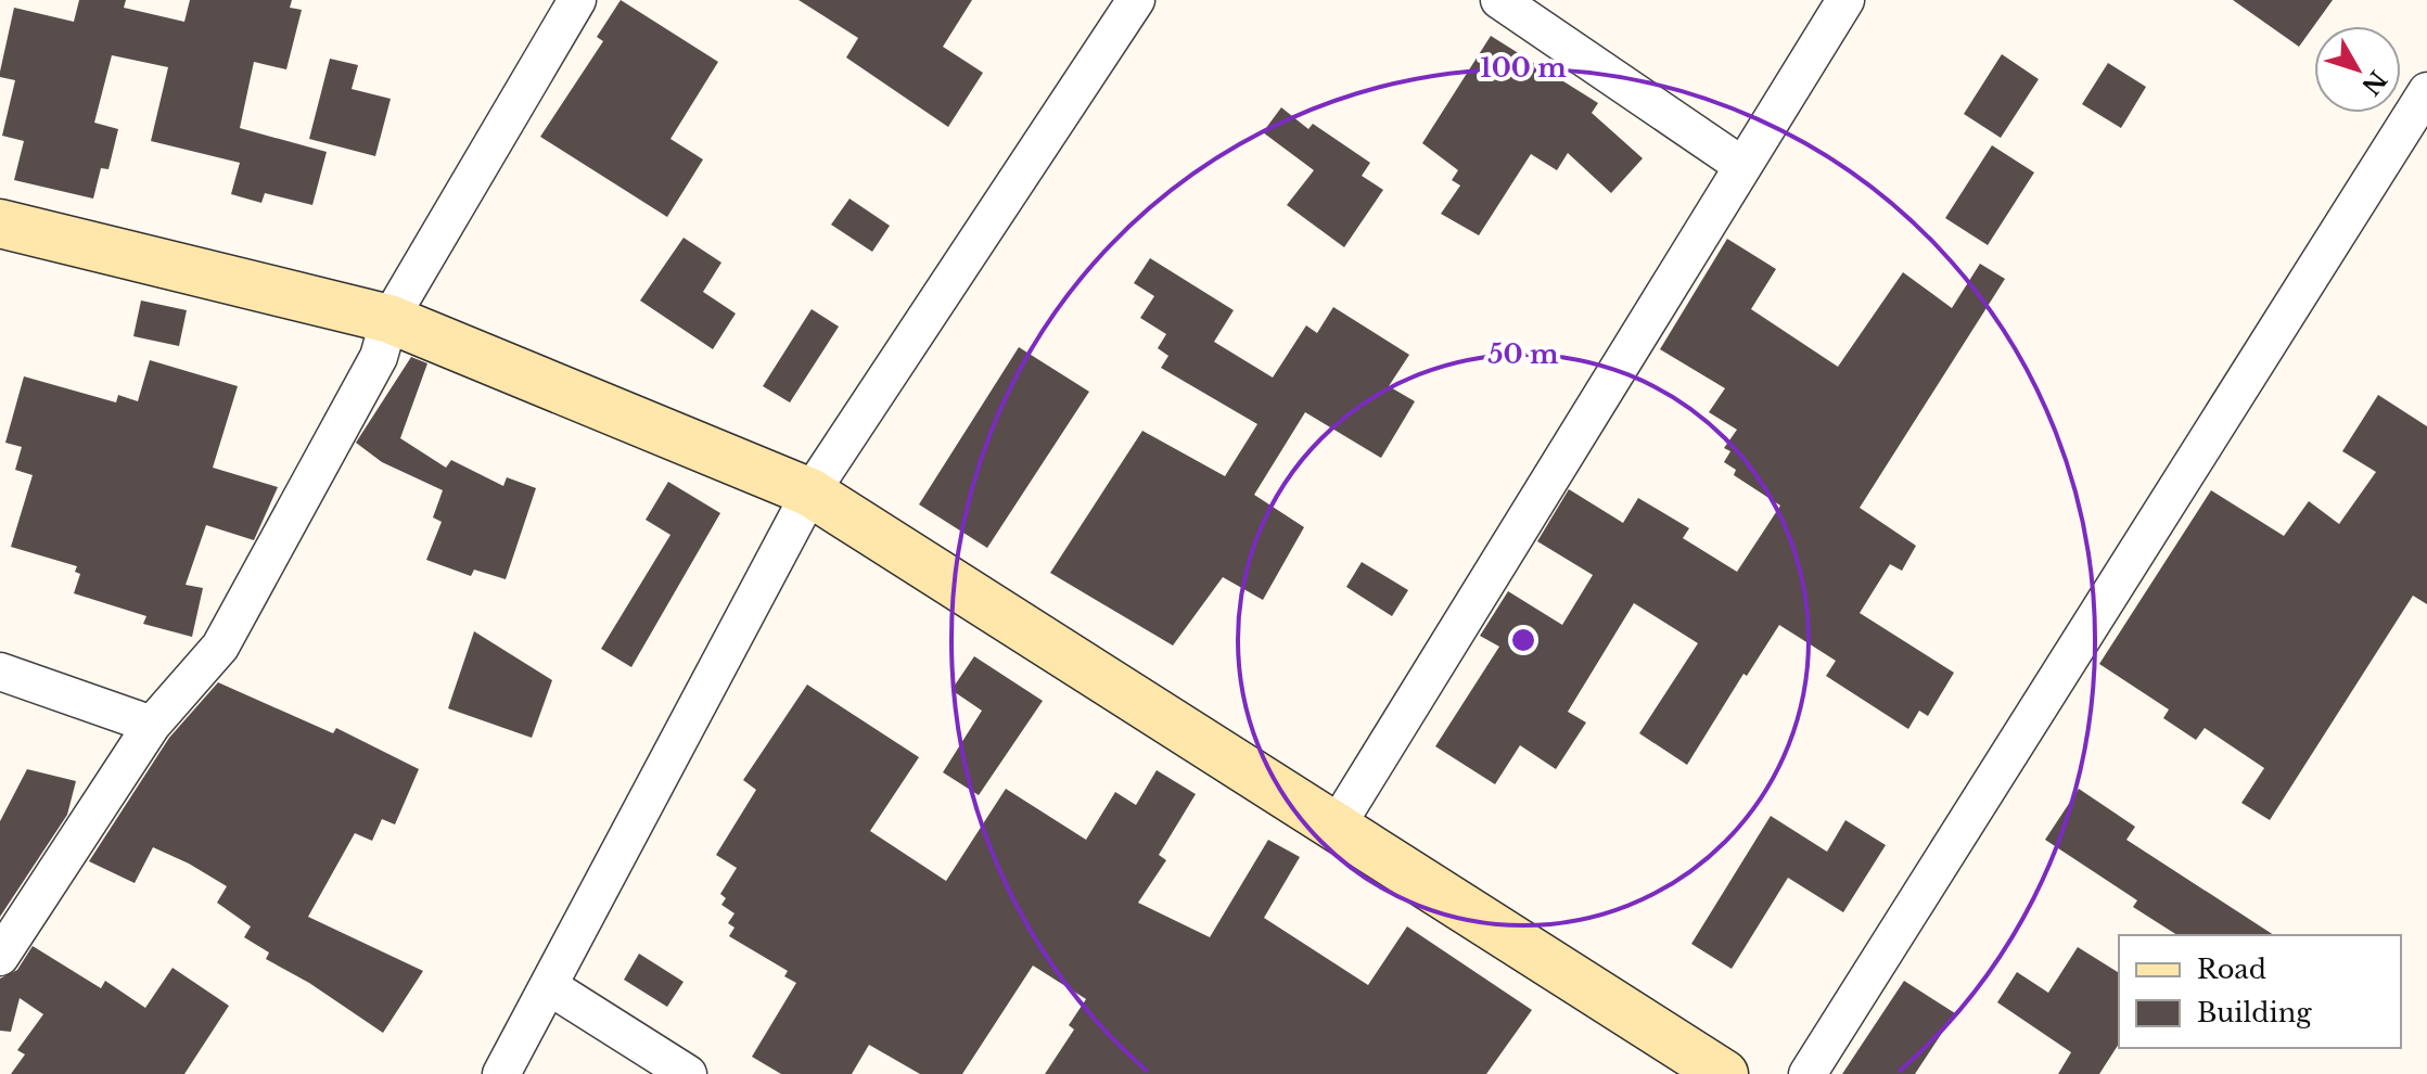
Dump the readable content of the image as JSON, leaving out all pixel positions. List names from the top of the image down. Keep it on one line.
{"legend":["Road","Building"],"north":"bottom right","rings":["100 m","50 m"]}
